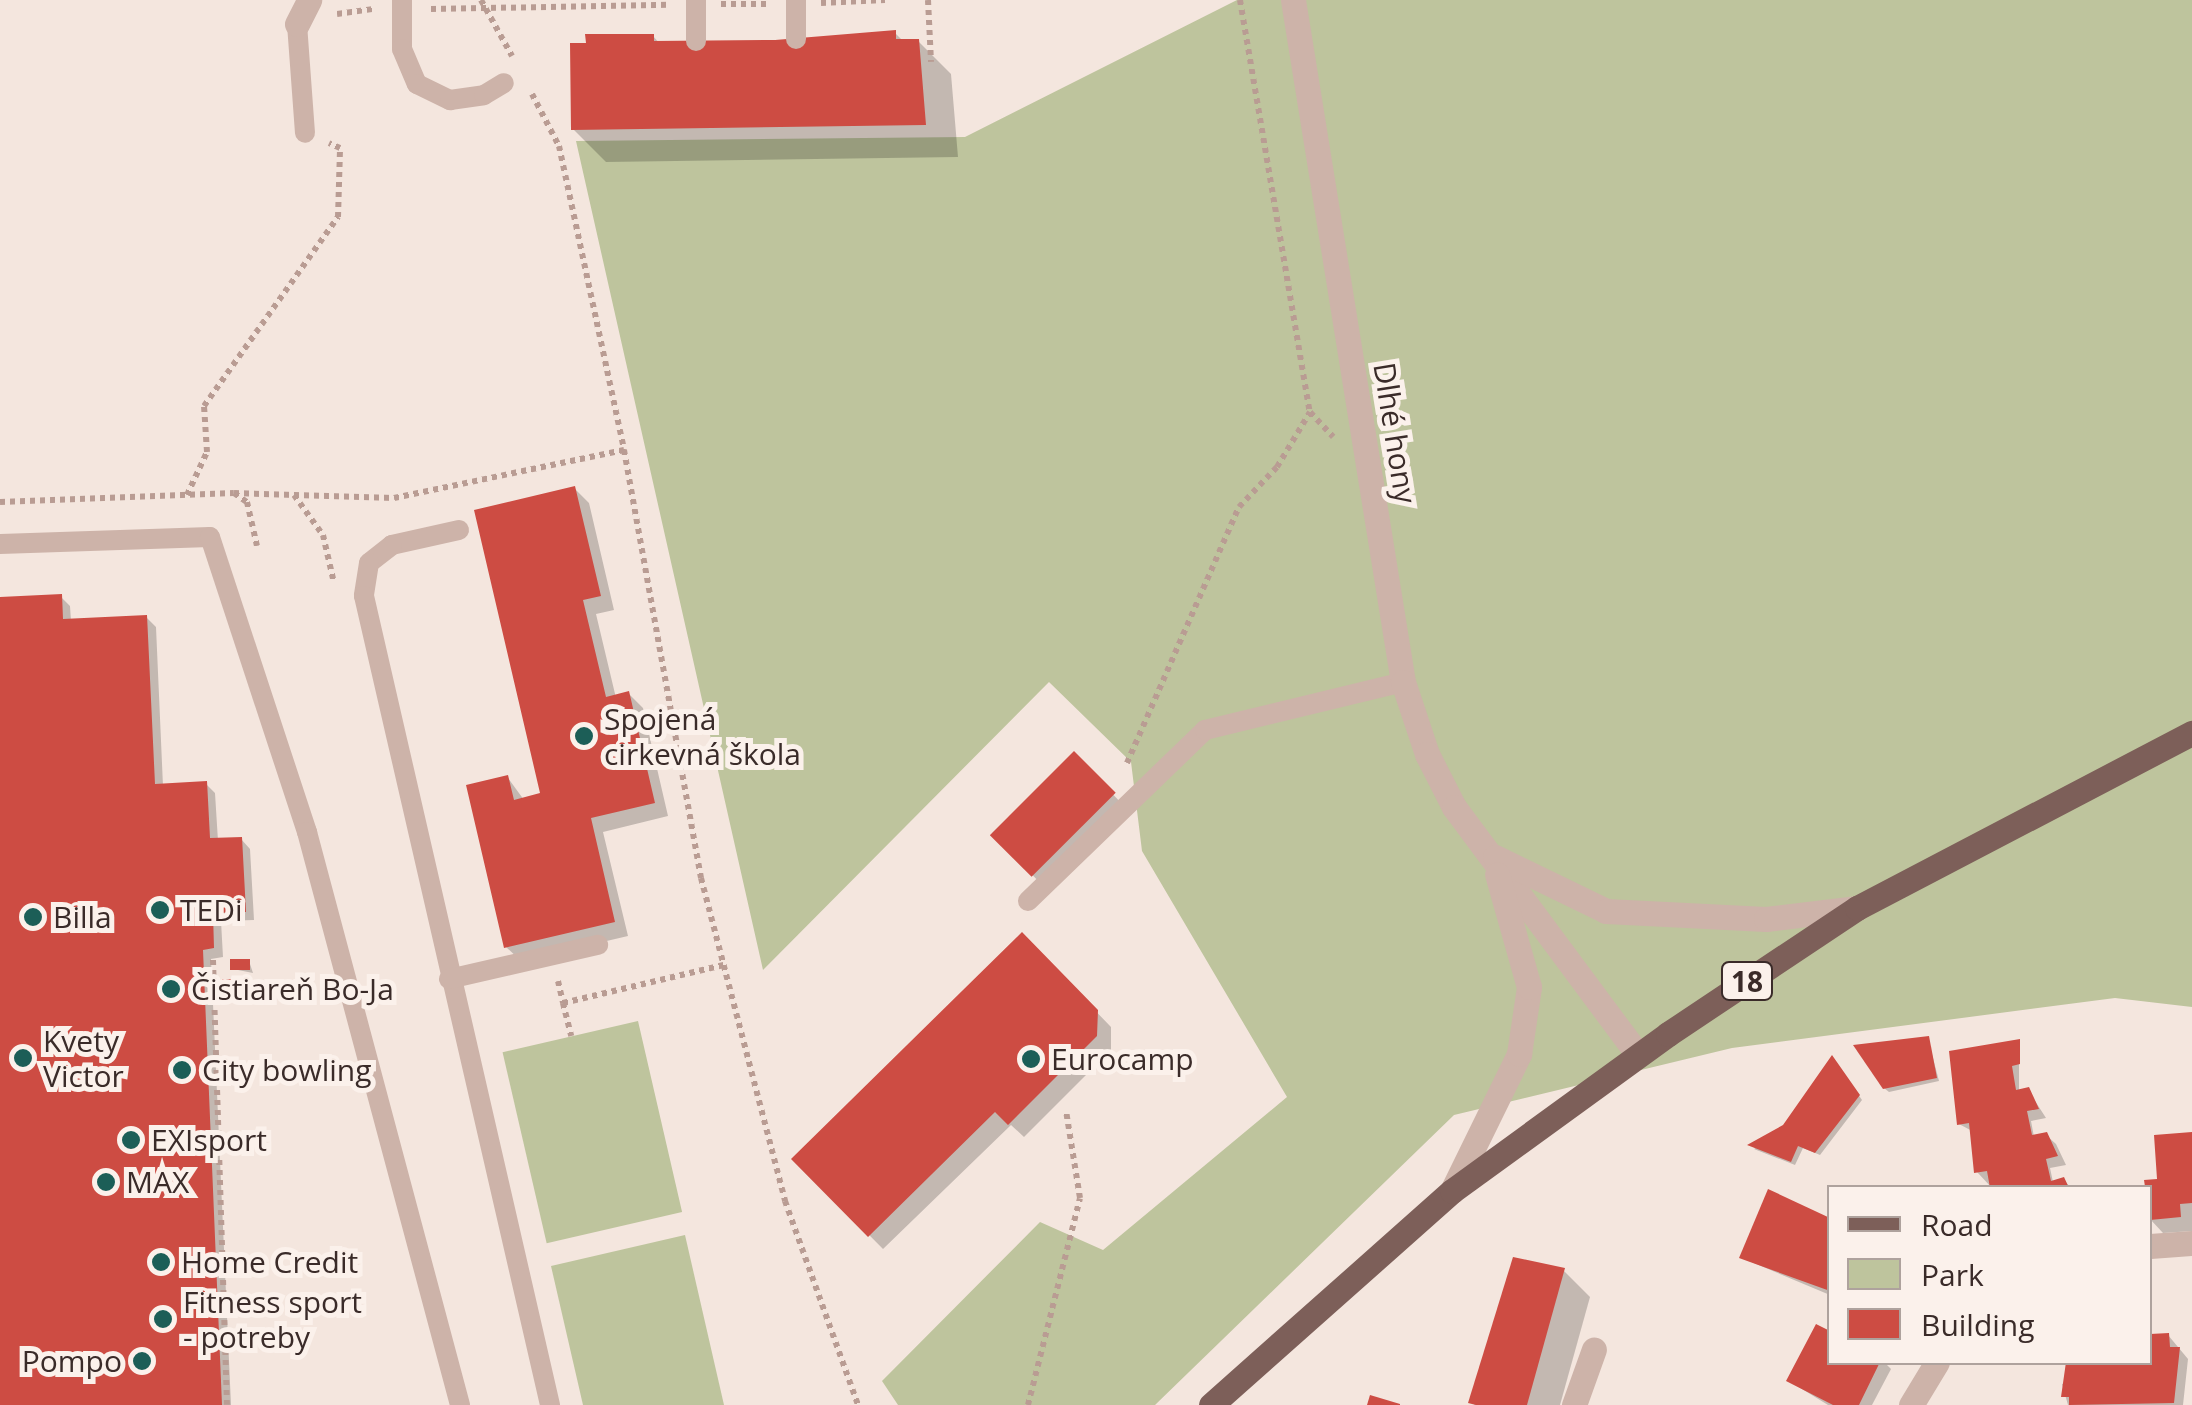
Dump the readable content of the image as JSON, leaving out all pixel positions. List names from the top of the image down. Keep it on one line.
{"streets":{"main road":["18"],"street":["Dlhé hony"]},"crossings":[["Dlhé hony","18"]],"places":["Spojená cirkevná škola","TEDi","Billa","Čistiareň Bo-Ja","Kvety Victor","Eurocamp","City bowling","EXIsport","MAX","Home Credit","Fitness sport - potreby","Pompo"],"legend":["Road","Park","Building"]}
